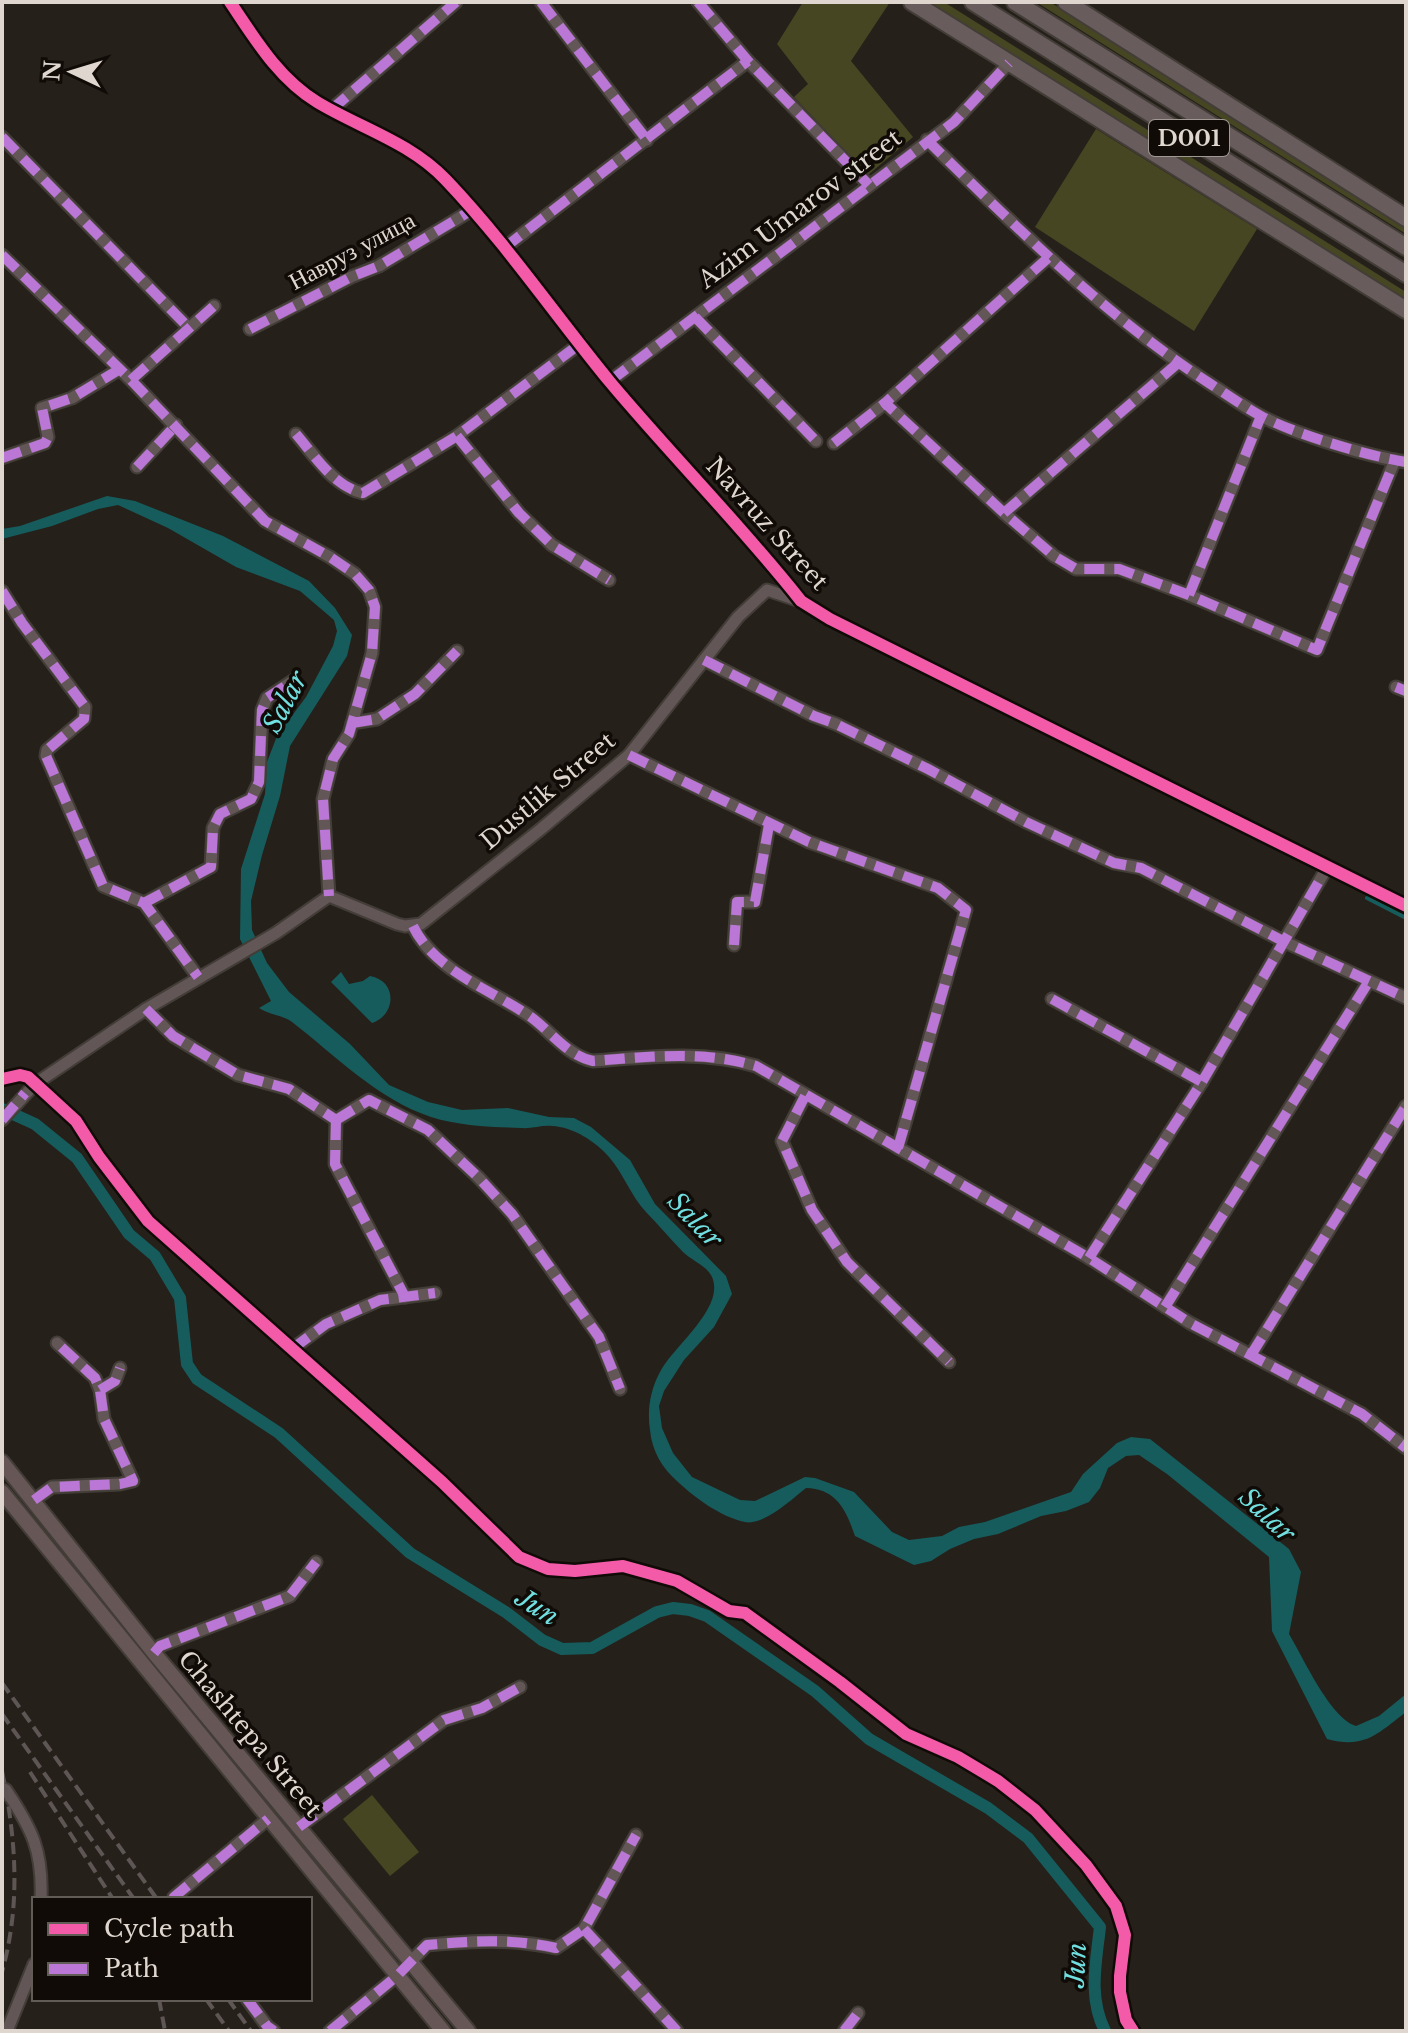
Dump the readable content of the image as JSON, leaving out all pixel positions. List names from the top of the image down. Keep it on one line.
{"streets":{"highway":["D001"],"main road":["Chashtepa Street"],"street":["Azim Umarov street","Навруз улица","Navruz Street","Dustlik Street"]},"crossings":[["Azim Umarov street","Navruz Street"],["Навруз улица","Navruz Street"],["Navruz Street","Dustlik Street"]],"water":["Salar","Jun"],"legend":["Cycle path","Path"],"north":"left"}
